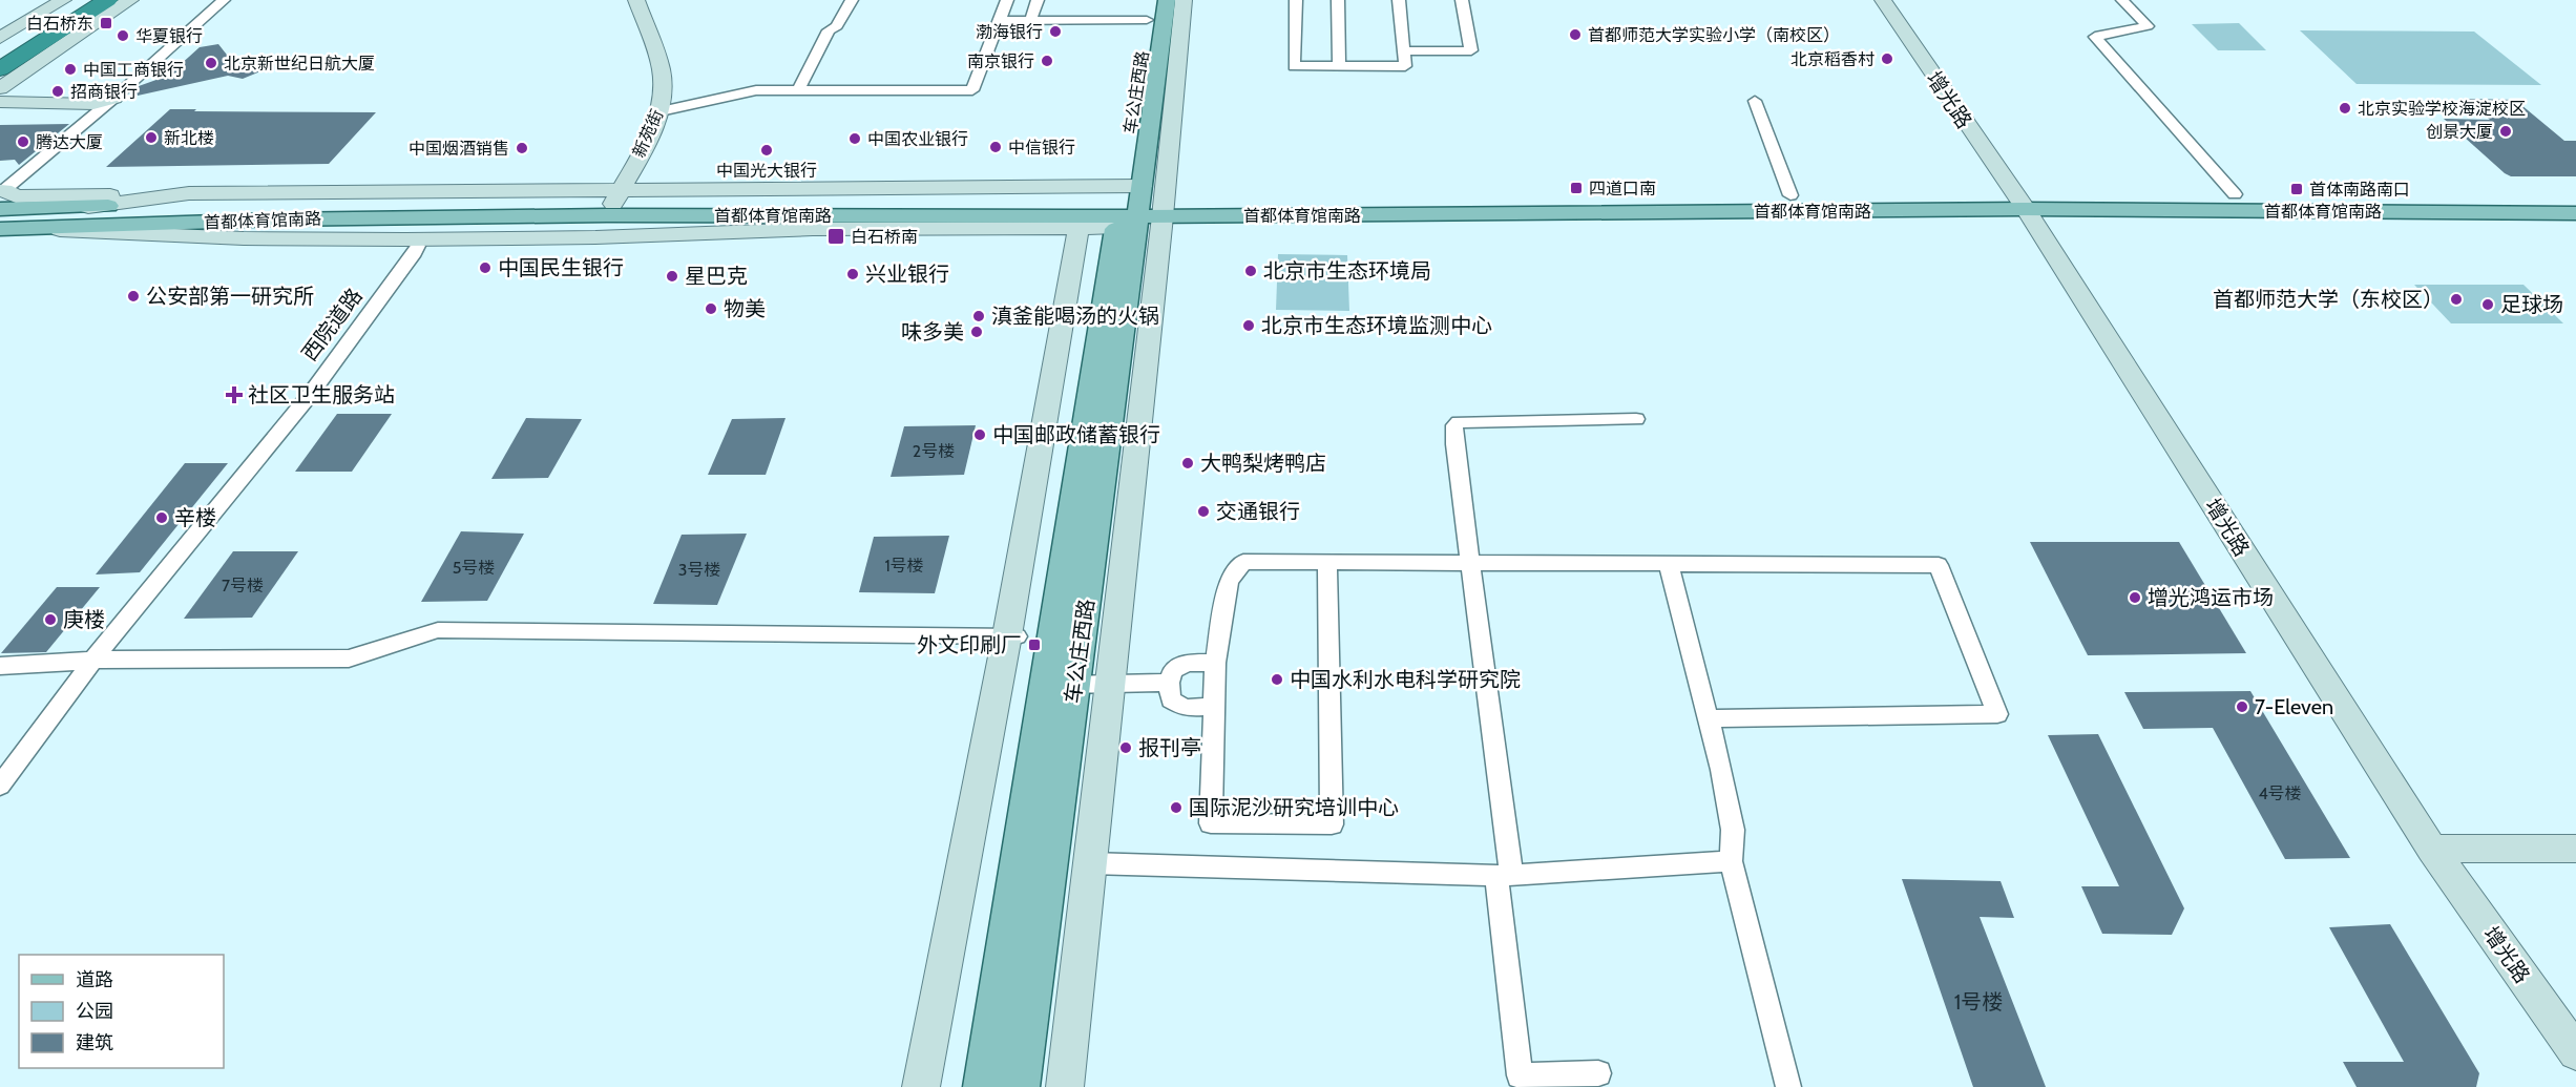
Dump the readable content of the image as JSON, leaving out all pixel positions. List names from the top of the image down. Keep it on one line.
{"streets":{"main road":["车公庄西路","首都体育馆南路"],"street":["增光路","新苑街","西院道路"]},"crossings":[["车公庄西路","首都体育馆南路"],["增光路","首都体育馆南路"],["新苑街","首都体育馆南路"]],"places":{"transit":["白石桥东","四道口南","首体南路南口","白石桥南","外文印刷厂"],"other":["渤海银行","首都师范大学实验小学（南校区）","华夏银行","北京稻香村","南京银行","北京新世纪日航大厦","中国工商银行","招商银行","北京实验学校海淀校区","创景大厦","新北楼","中国农业银行","腾达大厦","中信银行","中国烟酒销售","中国光大银行","中国民生银行","北京市生态环境局","兴业银行","星巴克","公安部第一研究所","首都师范大学（东校区）","足球场","物美","滇釜能喝汤的火锅","北京市生态环境监测中心","味多美","中国邮政储蓄银行","大鸭梨烤鸭店","交通银行","辛楼","增光鸿运市场","庚楼","中国水利水电科学研究院","7-Eleven","报刊亭","国际泥沙研究培训中心"],"health":["社区卫生服务站"]},"house_numbers":["2号楼","1号楼","5号楼","3号楼","7号楼","4号楼","1号楼"],"legend":["道路","公园","建筑"]}
